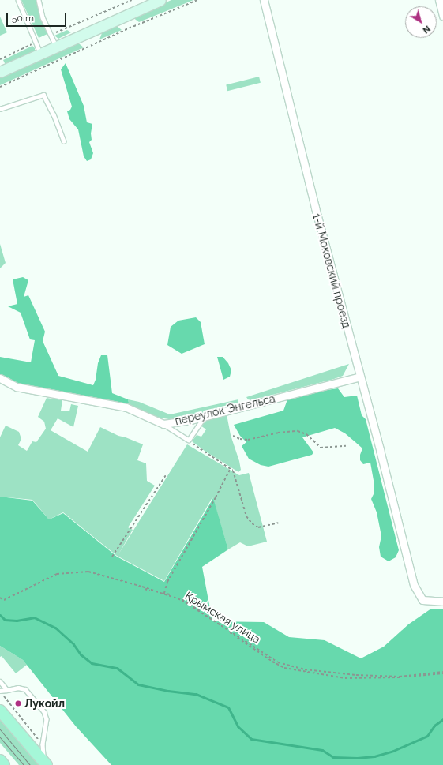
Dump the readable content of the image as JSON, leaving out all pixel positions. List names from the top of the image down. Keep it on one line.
{"streets":{"street":["1-й Моковский проезд","переулок Энгельса"],"path":["Крымская улица"]},"crossings":[["1-й Моковский проезд","переулок Энгельса"]],"places":["Лукойл"],"scale_bar":"50 m","north":"bottom right"}
